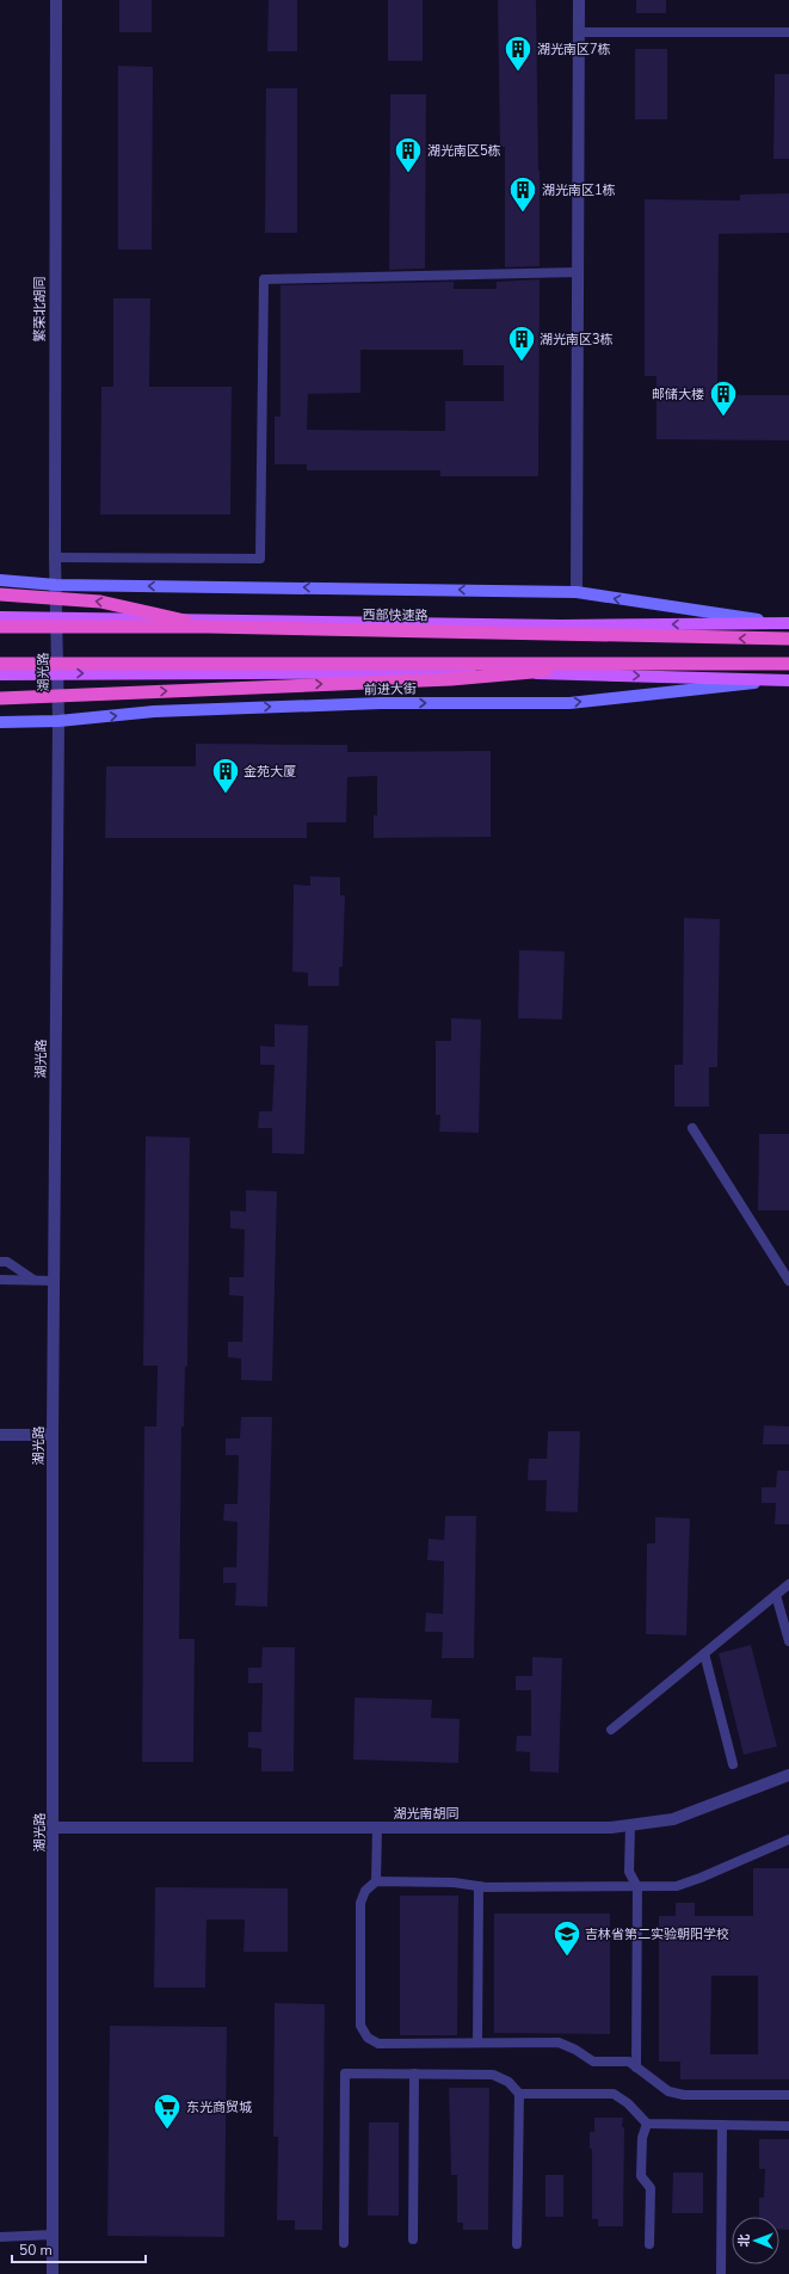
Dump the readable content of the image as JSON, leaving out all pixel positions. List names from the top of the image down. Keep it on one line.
{"streets":{"highway":["西部快速路"],"main road":["前进大街"],"street":["繁荣北胡同","湖光路","湖光南胡同"]},"crossings":[["繁荣北胡同","湖光路"],["湖光路","前进大街"],["湖光路","湖光南胡同"]],"places":{"building":["湖光南区7栋","湖光南区5栋","湖光南区1栋","湖光南区3栋","邮储大楼","金苑大厦"],"school or university":["吉林省第二实验朝阳学校"],"supermarket":["东光商贸城"]},"scale_bar":"50 m","north":"left"}
